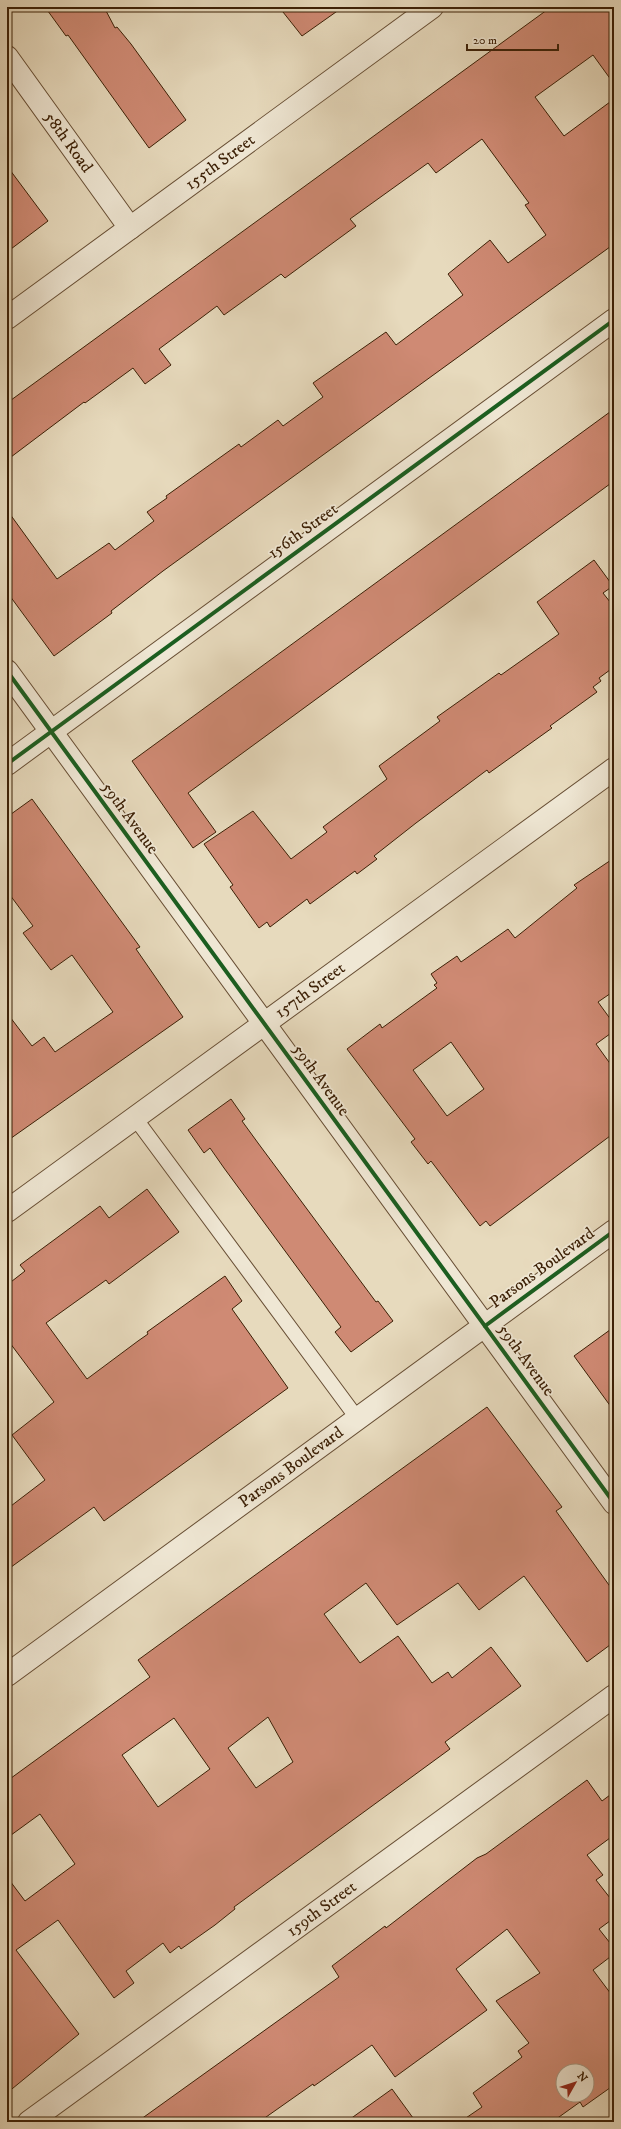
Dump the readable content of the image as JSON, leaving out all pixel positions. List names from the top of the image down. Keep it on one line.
{"streets":{"street":["58th Road","155th Street","156th Street","59th Avenue","157th Street","Parsons Boulevard","159th Street"]},"crossings":[["58th Road","155th Street"],["156th Street","59th Avenue"],["59th Avenue","157th Street"],["59th Avenue","Parsons Boulevard"]],"scale_bar":"20 m","north":"top right"}
